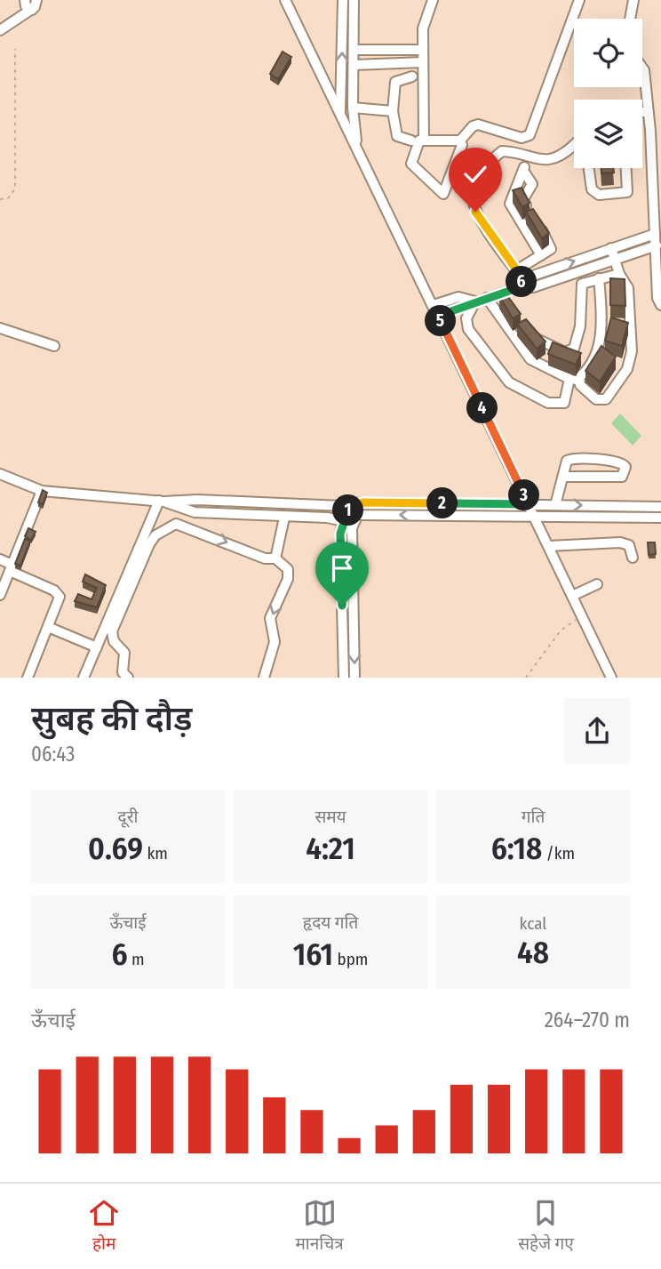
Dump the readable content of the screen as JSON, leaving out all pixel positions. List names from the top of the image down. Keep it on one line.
{"page":{"pins":["6","5","4","3","2","1"],"heading":["सुबह की दौड़","06:43"],"stats":[["दूरी","0.69 km"],["समय","4:21"],["गति","6:18 /km"],["ऊँचाई","6 m"],["हृदय गति","161 bpm"],["kcal","48"]],"chart":["ऊँचाई","264–270 m"],"tabs":["होम","मानचित्र","सहेजे गए"]}}
